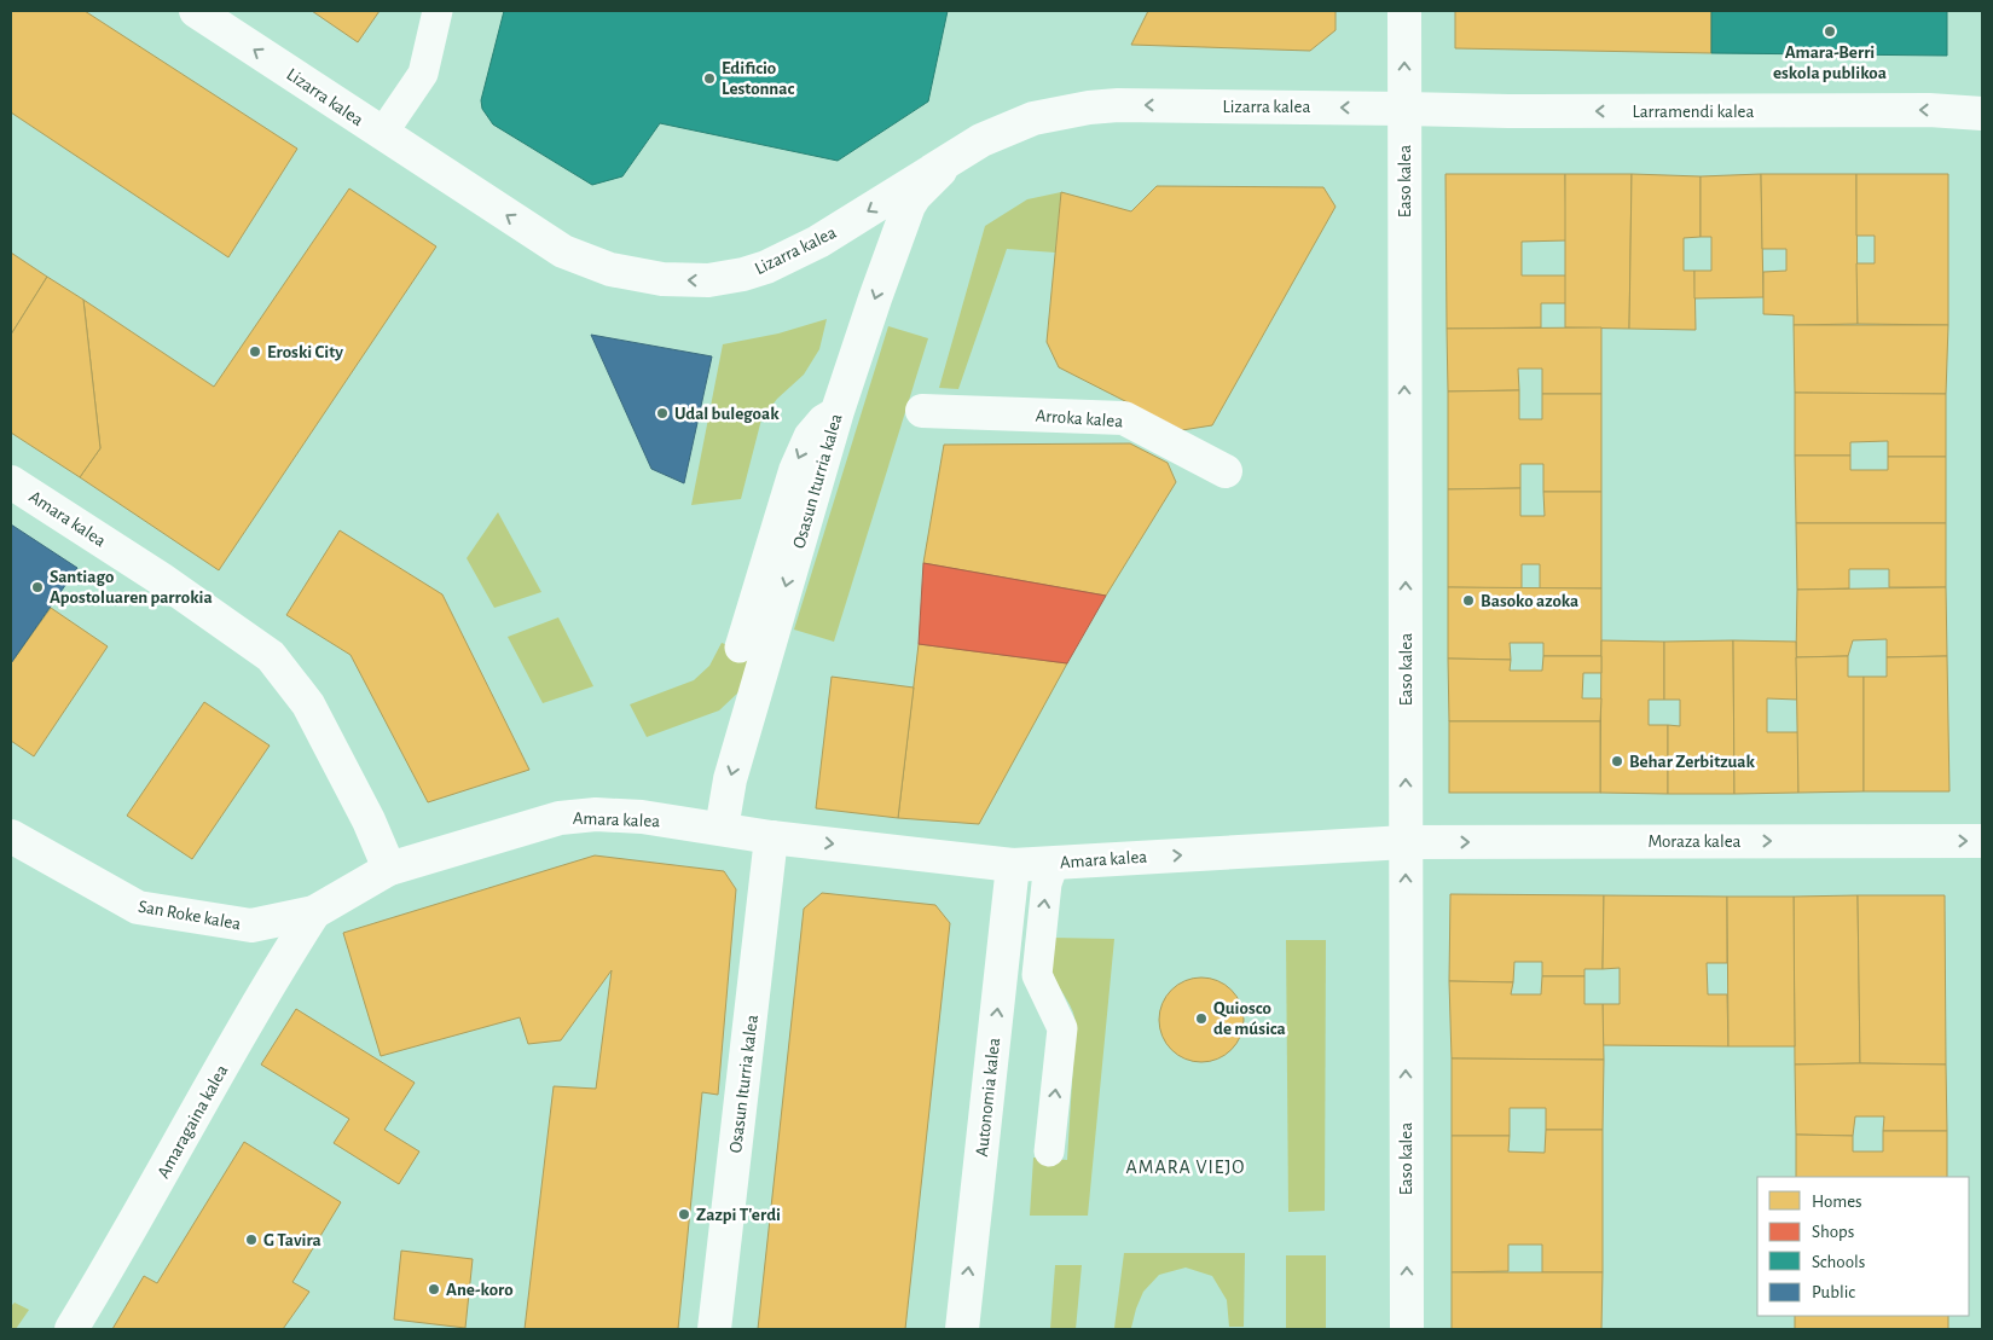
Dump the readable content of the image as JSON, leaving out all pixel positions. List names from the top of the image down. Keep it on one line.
{"streets":{"street":["Lizarra kalea","Larramendi kalea","Easo kalea","Arroka kalea","Osasun Iturria kalea","Amara kalea","Moraza kalea","San Roke kalea","Autonomia kalea","Amaragaina kalea"]},"crossings":[["Lizarra kalea","Larramendi kalea"],["Lizarra kalea","Easo kalea"],["Lizarra kalea","Osasun Iturria kalea"],["Larramendi kalea","Easo kalea"],["Easo kalea","Amara kalea"],["Easo kalea","Moraza kalea"],["Osasun Iturria kalea","Amara kalea"],["Amara kalea","Moraza kalea"],["Amara kalea","Autonomia kalea"],["San Roke kalea","Amaragaina kalea"]],"one_way":["Lizarra kalea","Larramendi kalea","Easo kalea","Osasun Iturria kalea","Amara kalea","Moraza kalea","Autonomia kalea"],"districts":["AMARA VIEJO"],"places":["Amara-Berri eskola publikoa","Edificio Lestonnac","Eroski City","Udal bulegoak","Santiago Apostoluaren parrokia","Basoko azoka","Behar Zerbitzuak","Quiosco de música","Zazpi T'erdi","G Tavira","Ane-koro"],"legend":["Homes","Shops","Schools","Public"]}
